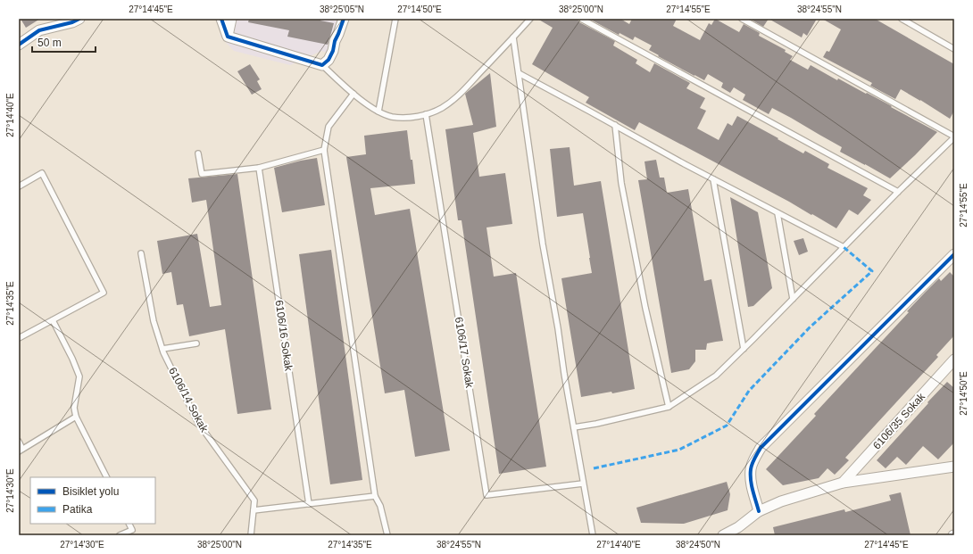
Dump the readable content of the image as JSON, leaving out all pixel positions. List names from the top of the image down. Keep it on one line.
{"streets":{"street":["6106/35 Sokak"],"lane":["6106/16 Sokak","6106/17 Sokak","6106/14 Sokak"]},"legend":["Bisiklet yolu","Patika"],"scale_bar":"50 m","coordinates":["27°14'45\"E","38°25'05\"N","27°14'50\"E","38°25'00\"N","27°14'55\"E","38°24'55\"N","27°14'40\"E","27°14'35\"E","27°14'30\"E","38°24'50\"N"]}
